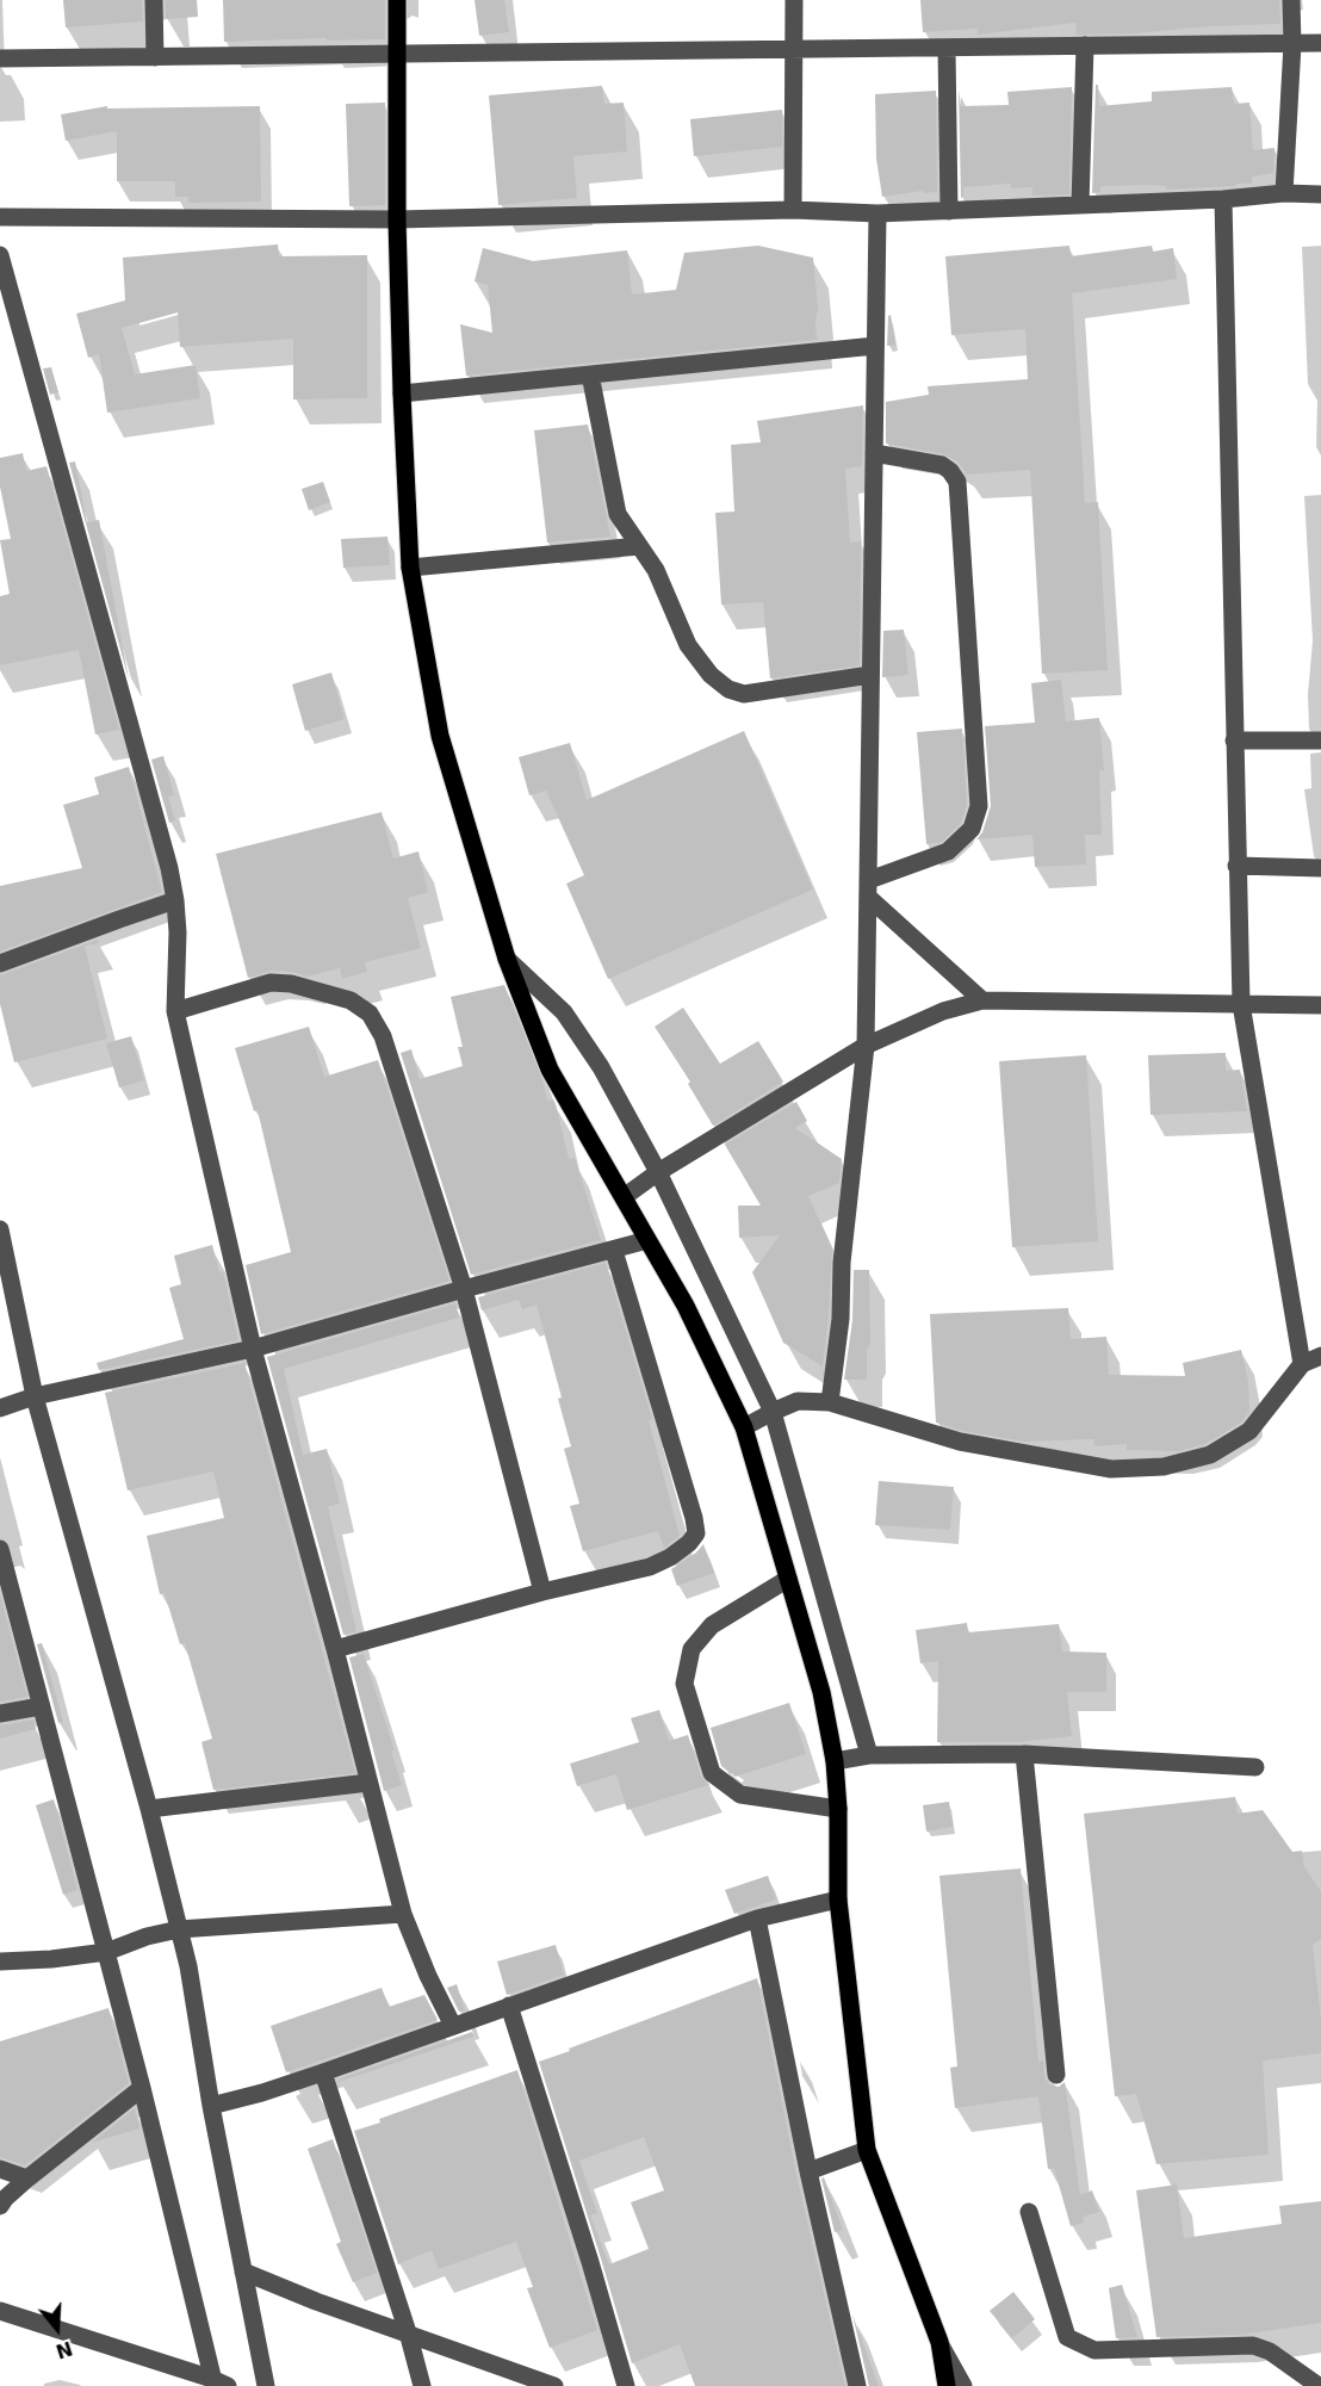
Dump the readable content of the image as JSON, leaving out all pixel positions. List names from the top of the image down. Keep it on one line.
{"north":"bottom"}
